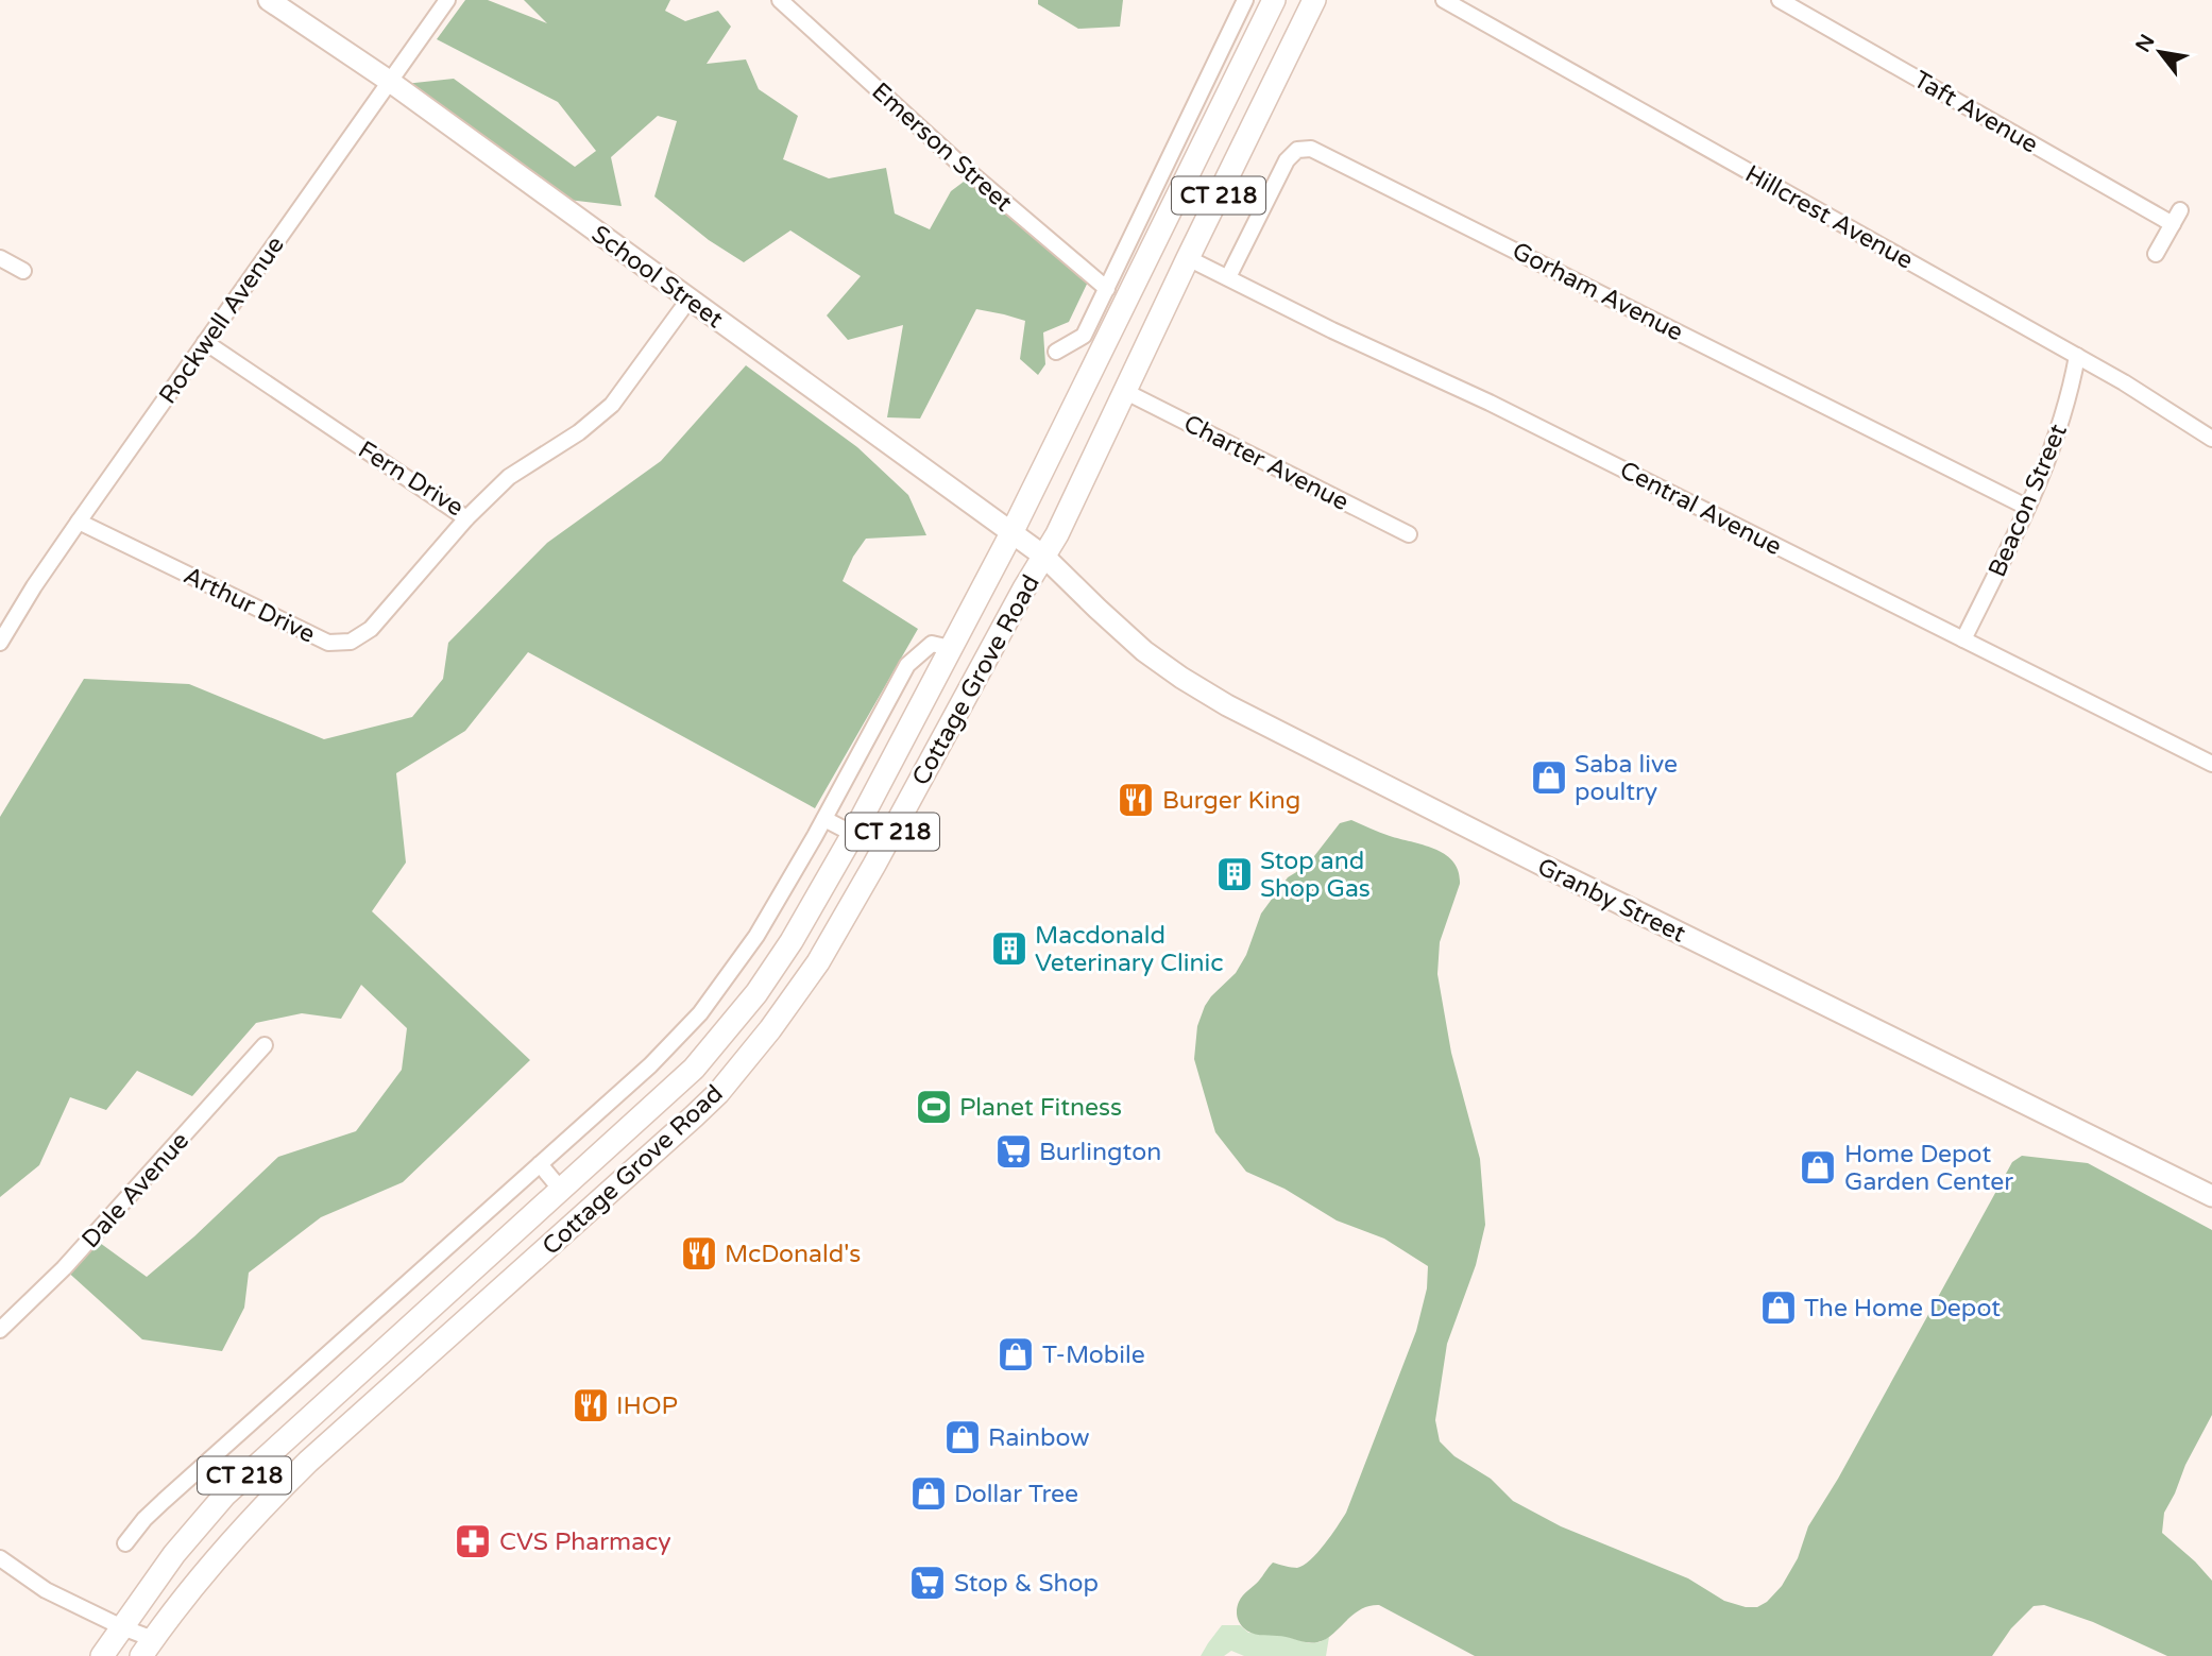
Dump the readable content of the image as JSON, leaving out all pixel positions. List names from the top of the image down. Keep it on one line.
{"streets":{"main road":["CT 218","School Street","Cottage Grove Road","Granby Street"],"street":["Taft Avenue","Emerson Street","Hillcrest Avenue","Gorham Avenue","Rockwell Avenue","Charter Avenue","Fern Drive","Beacon Street","Central Avenue","Arthur Drive","Dale Avenue"]},"crossings":[["Hillcrest Avenue","Beacon Street"],["School Street","Rockwell Avenue"],["School Street","Fern Drive"],["School Street","Cottage Grove Road"],["School Street","Granby Street"],["Gorham Avenue","Beacon Street"],["Gorham Avenue","Central Avenue"],["Rockwell Avenue","Fern Drive"],["Rockwell Avenue","Arthur Drive"],["Charter Avenue","Cottage Grove Road"],["Fern Drive","Arthur Drive"],["Beacon Street","Central Avenue"],["Central Avenue","Cottage Grove Road"],["Cottage Grove Road","Granby Street"]],"places":{"shop":["Saba live poultry","Home Depot Garden Center","The Home Depot","T-Mobile","Rainbow","Dollar Tree"],"restaurant":["Burger King","McDonald's","IHOP"],"building":["Stop and Shop Gas","Macdonald Veterinary Clinic"],"sports":["Planet Fitness"],"supermarket":["Burlington","Stop & Shop"],"pharmacy":["CVS Pharmacy"]},"north":"top left"}
